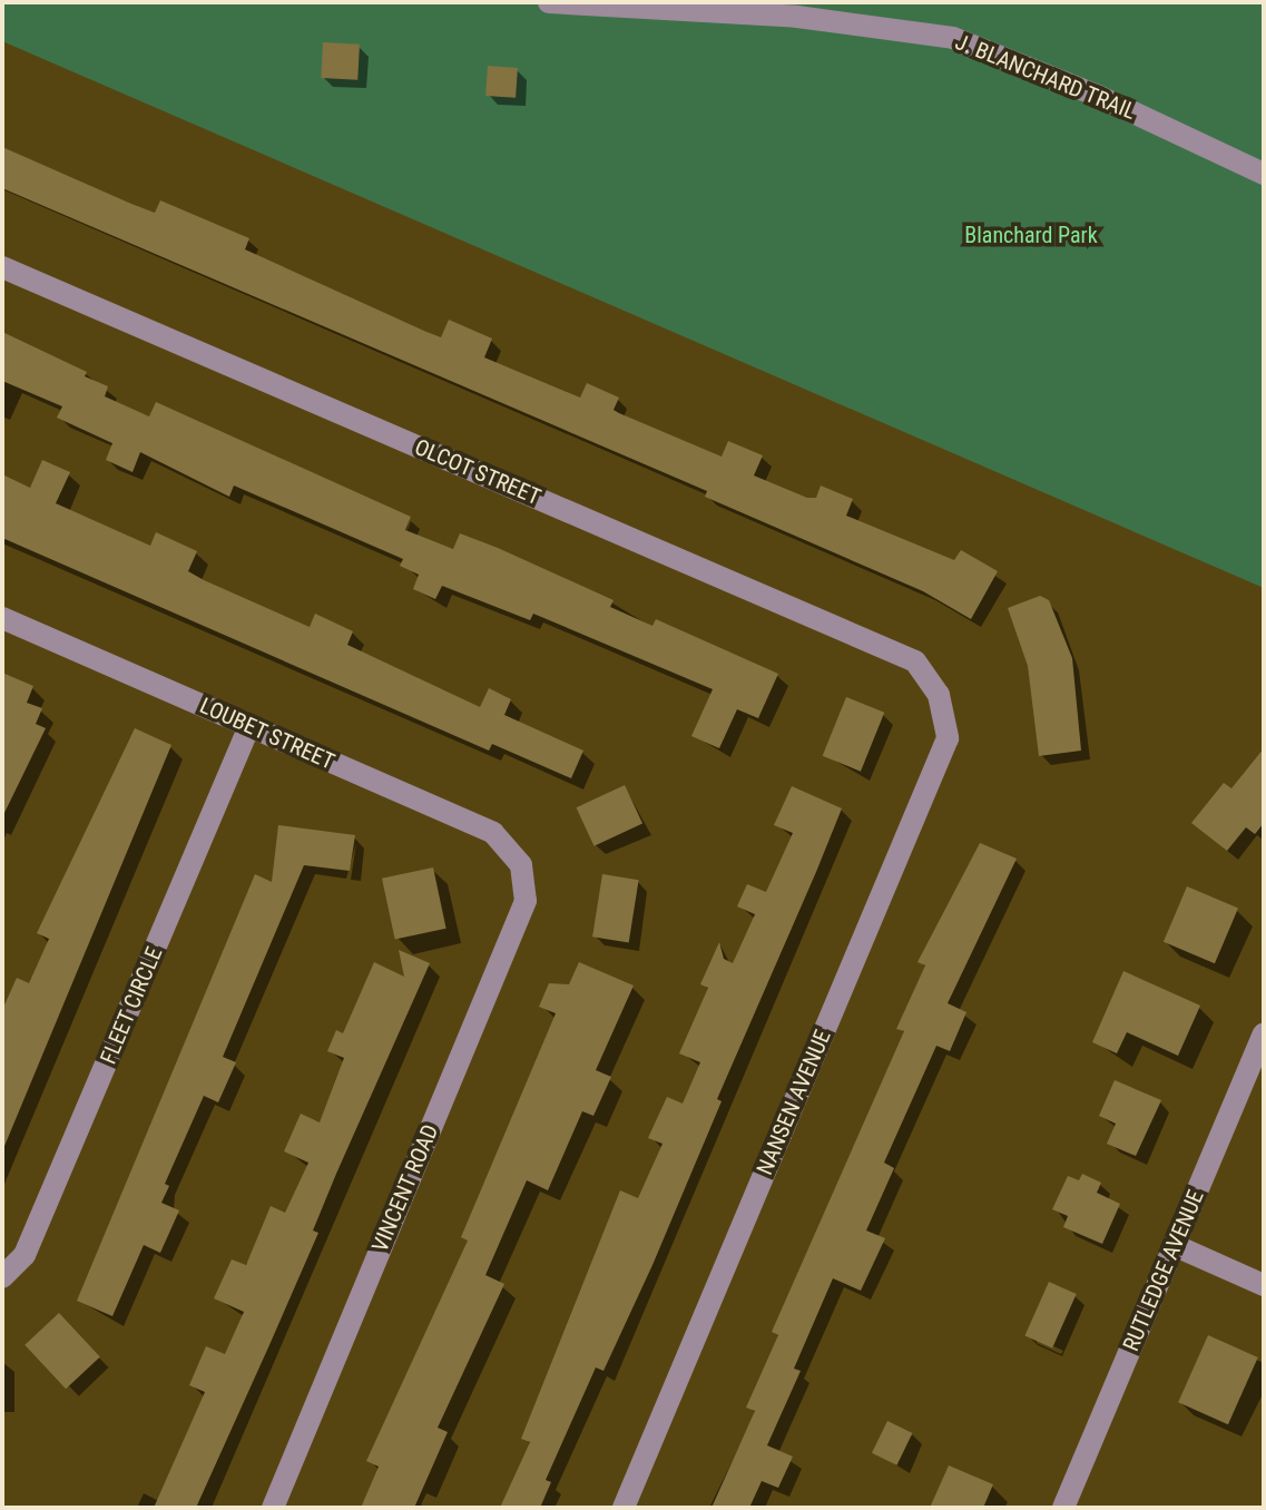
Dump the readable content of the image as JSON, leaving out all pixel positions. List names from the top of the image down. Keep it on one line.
{"streets":{"street":["J. BLANCHARD TRAIL","OLCOT STREET","LOUBET STREET","FLEET CIRCLE","NANSEN AVENUE","VINCENT ROAD","RUTLEDGE AVENUE"]},"crossings":[["OLCOT STREET","NANSEN AVENUE"],["LOUBET STREET","FLEET CIRCLE"],["LOUBET STREET","VINCENT ROAD"]],"parks":["Blanchard Park"]}
